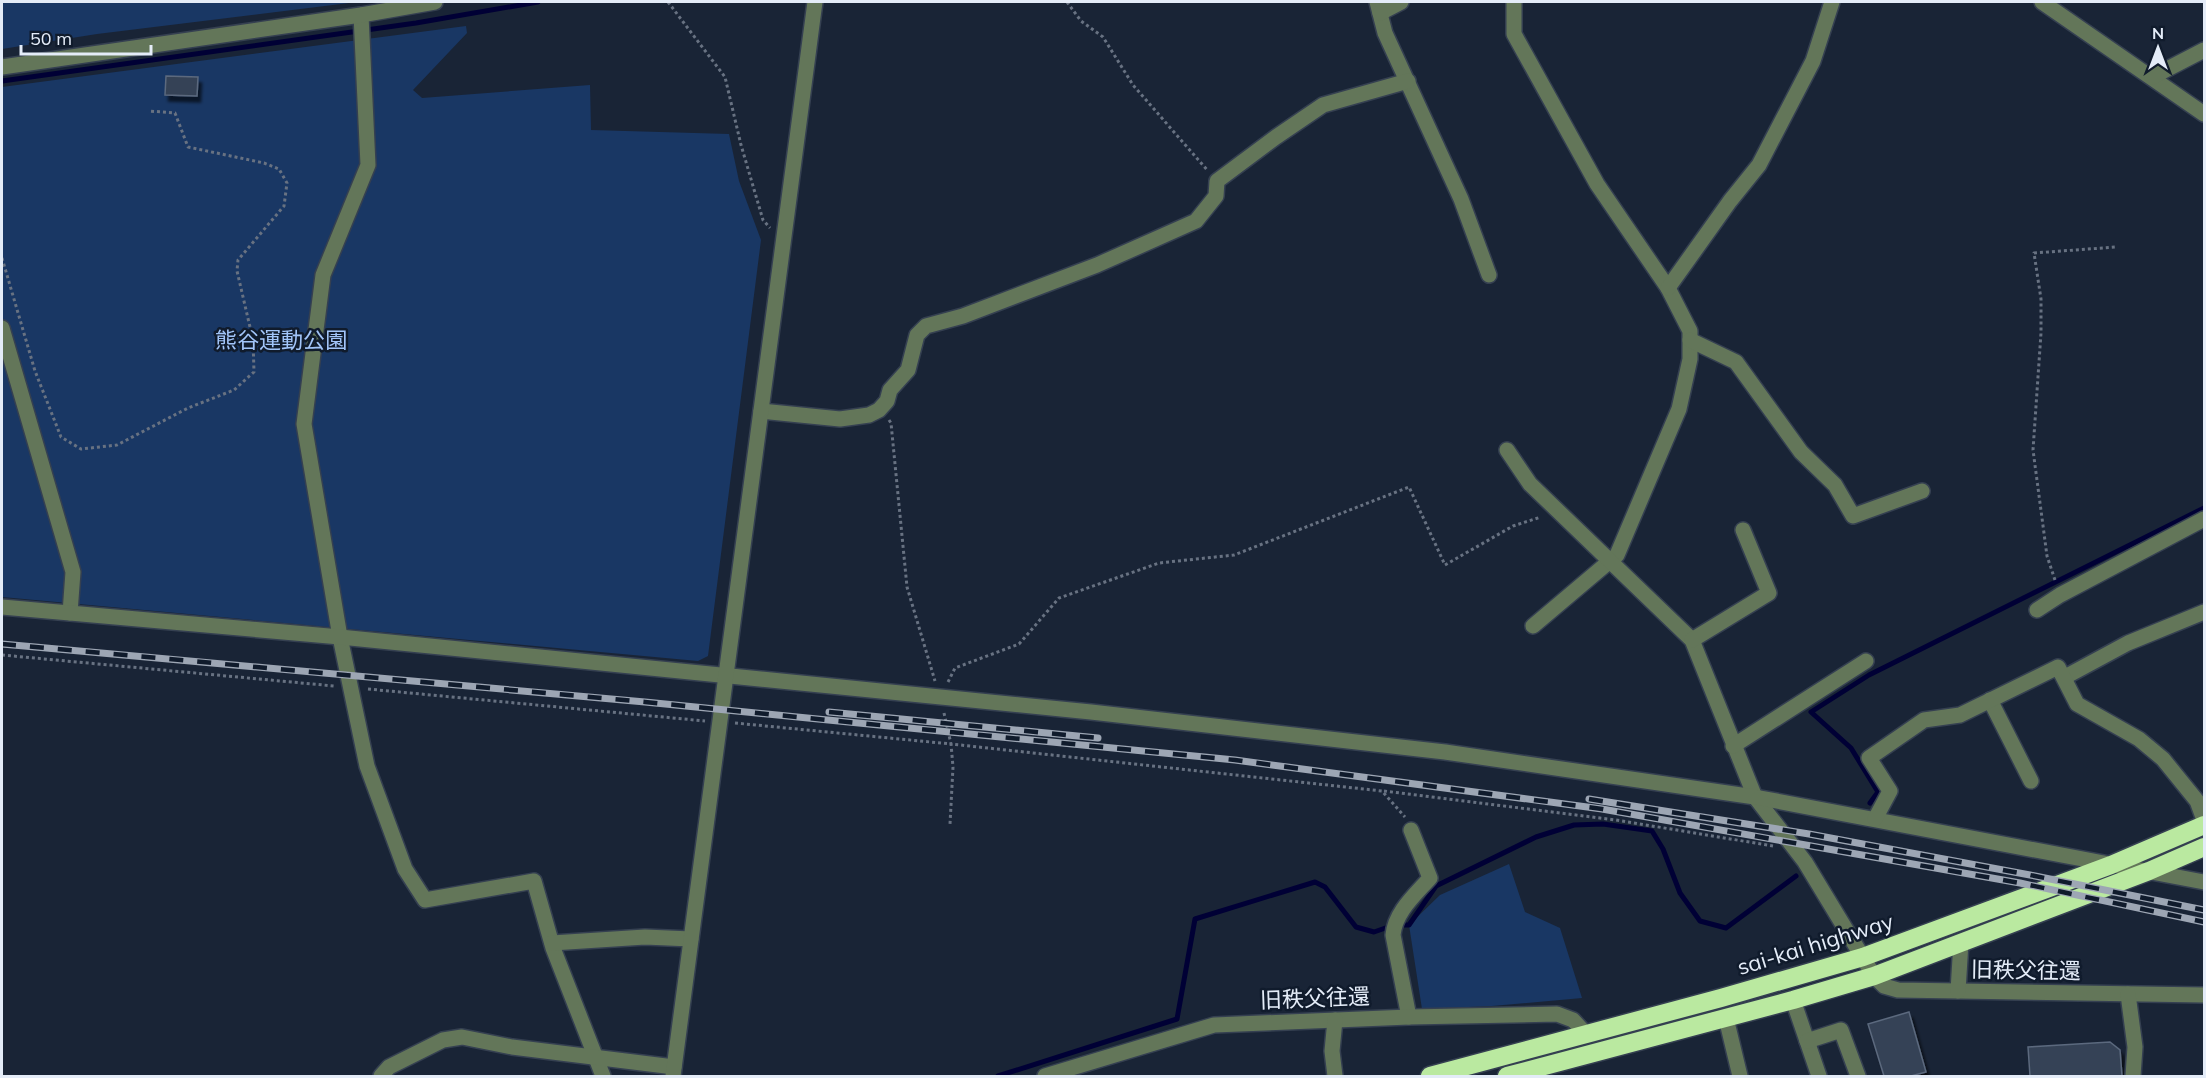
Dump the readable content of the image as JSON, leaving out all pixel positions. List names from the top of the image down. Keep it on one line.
{"streets":{"highway":["sai-kai highway"],"street":["旧秩父往還"]},"crossings":[["sai-kai highway","旧秩父往還"]],"parks":["熊谷運動公園"],"scale_bar":"50 m","north":"top"}
